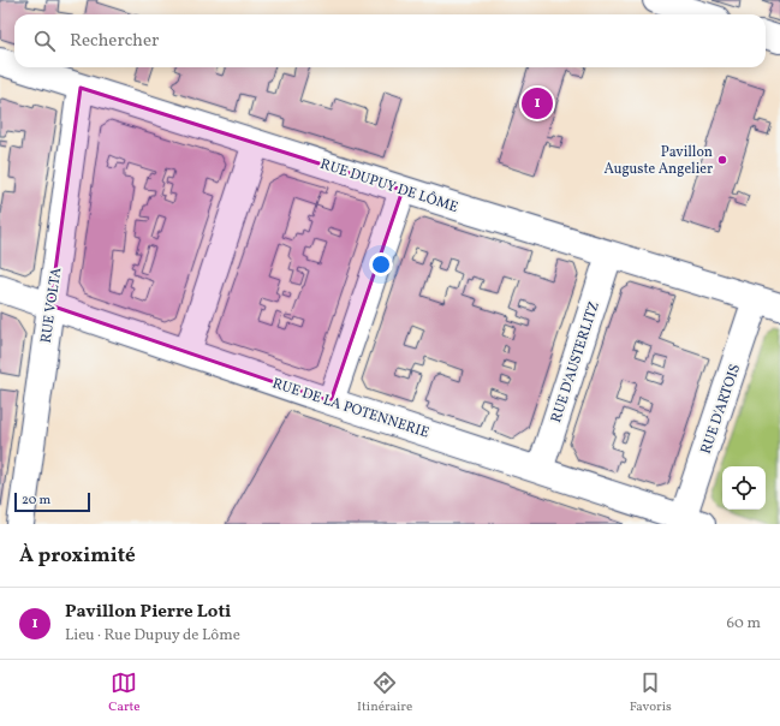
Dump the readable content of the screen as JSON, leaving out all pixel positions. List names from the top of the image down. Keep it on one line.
{"streets":{"street":["RUE DUPUY DE LÔME","RUE VOLTA","RUE D'AUSTERLITZ","RUE DE LA POTENNERIE","RUE D'ARTOIS"]},"crossings":[["RUE DUPUY DE LÔME","RUE VOLTA"],["RUE DUPUY DE LÔME","RUE D'AUSTERLITZ"],["RUE DUPUY DE LÔME","RUE D'ARTOIS"],["RUE VOLTA","RUE DE LA POTENNERIE"],["RUE D'AUSTERLITZ","RUE DE LA POTENNERIE"],["RUE DE LA POTENNERIE","RUE D'ARTOIS"]],"places":["Pavillon Auguste Angelier"],"scale_bar":"20 m","page":{"search":"Rechercher","pins":"1","scale":"20 m","heading":"À proximité","list":[{"mark":"1","name":"Pavillon Pierre Loti","note":"Lieu · Rue Dupuy de Lôme","value":"60 m"}],"nav":["Carte","Itinéraire","Favoris"]}}
